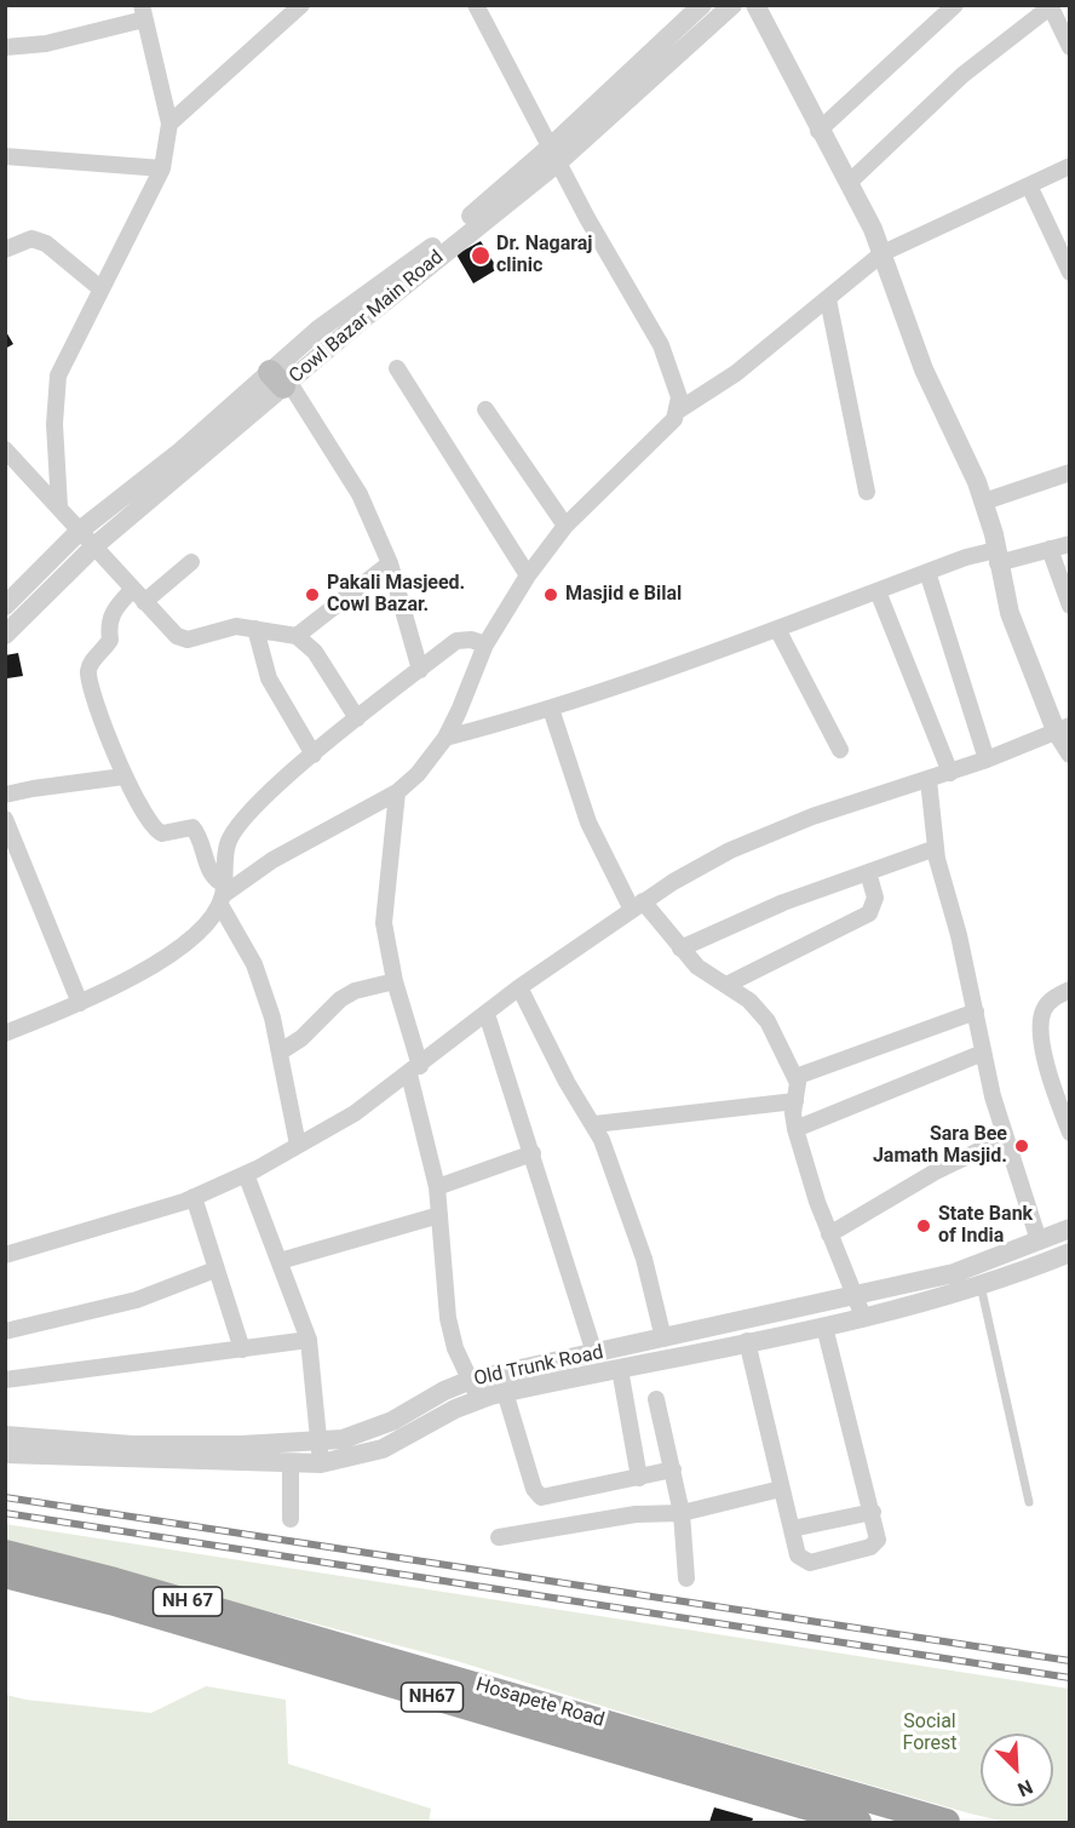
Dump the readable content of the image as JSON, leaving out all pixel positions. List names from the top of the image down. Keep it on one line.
{"streets":{"highway":["NH 67","NH67","Hosapete Road"],"street":["Cowl Bazar Main Road","Old Trunk Road"]},"parks":["Social Forest"],"places":["Dr. Nagaraj clinic","Pakali Masjeed. Cowl Bazar.","Masjid e Bilal","Sara Bee Jamath Masjid.","State Bank of India"],"north":"bottom right"}
